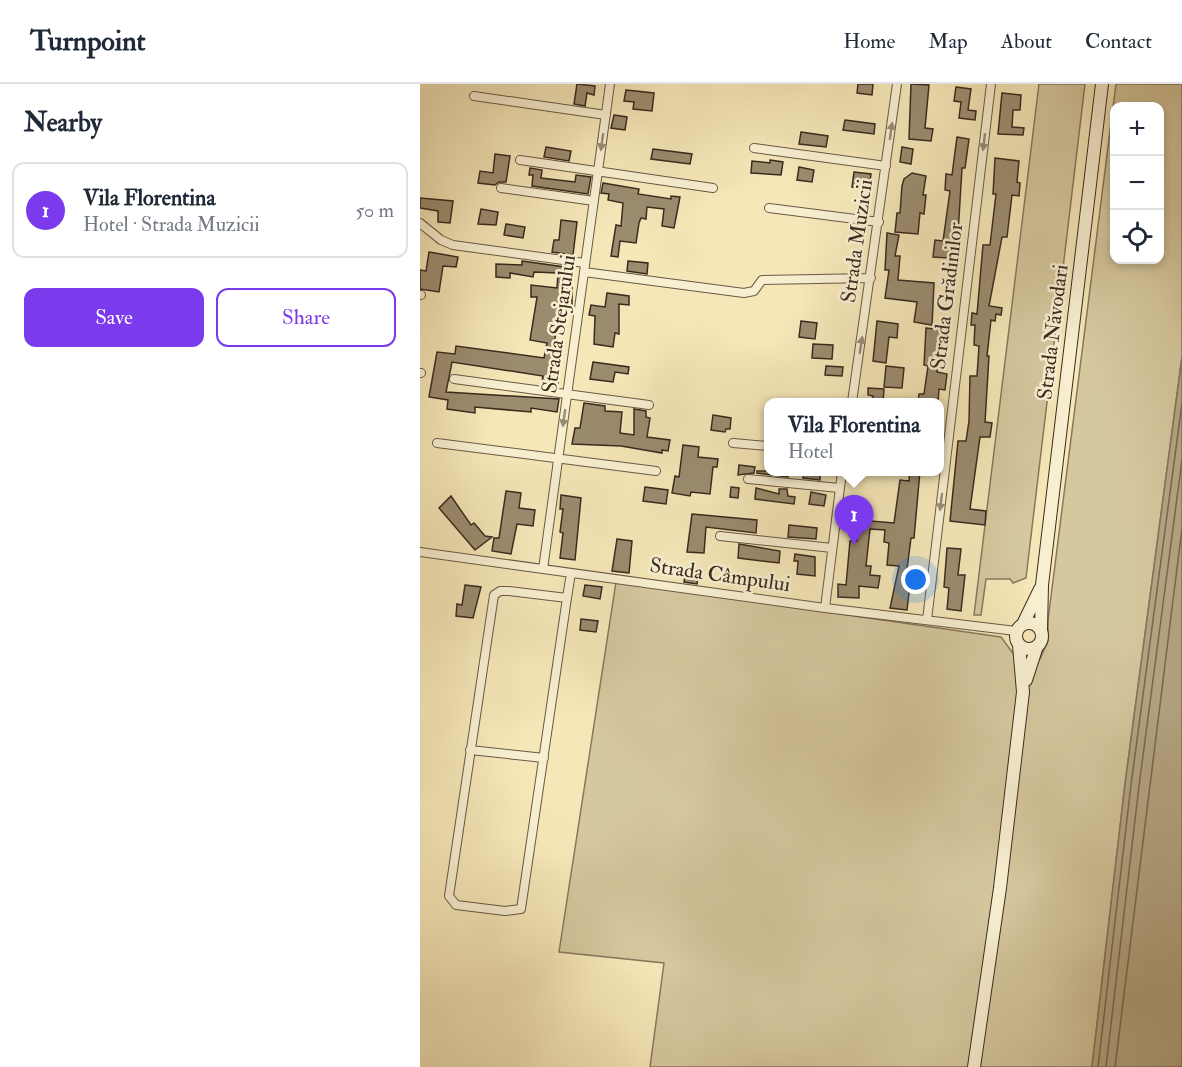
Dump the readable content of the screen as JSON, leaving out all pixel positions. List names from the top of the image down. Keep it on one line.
{"streets":{"main road":["Strada Năvodari"],"street":["Strada Muzicii","Strada Grădinilor","Strada Stejarului","Strada Câmpului"]},"crossings":[["Strada Grădinilor","Strada Câmpului"],["Strada Stejarului","Strada Câmpului"],["Strada Năvodari","Strada Câmpului"]],"one_way":["Strada Muzicii","Strada Grădinilor"],"page":{"header":"Turnpoint","nav":["Home","Map","About","Contact"],"heading":"Nearby","map_buttons":["+","−"],"list":[{"mark":"1","name":"Vila Florentina","note":"Hotel · Strada Muzicii","value":"50 m"}],"buttons":["Save","Share"],"popup":["Vila Florentina","Hotel"],"pins":"1"}}
